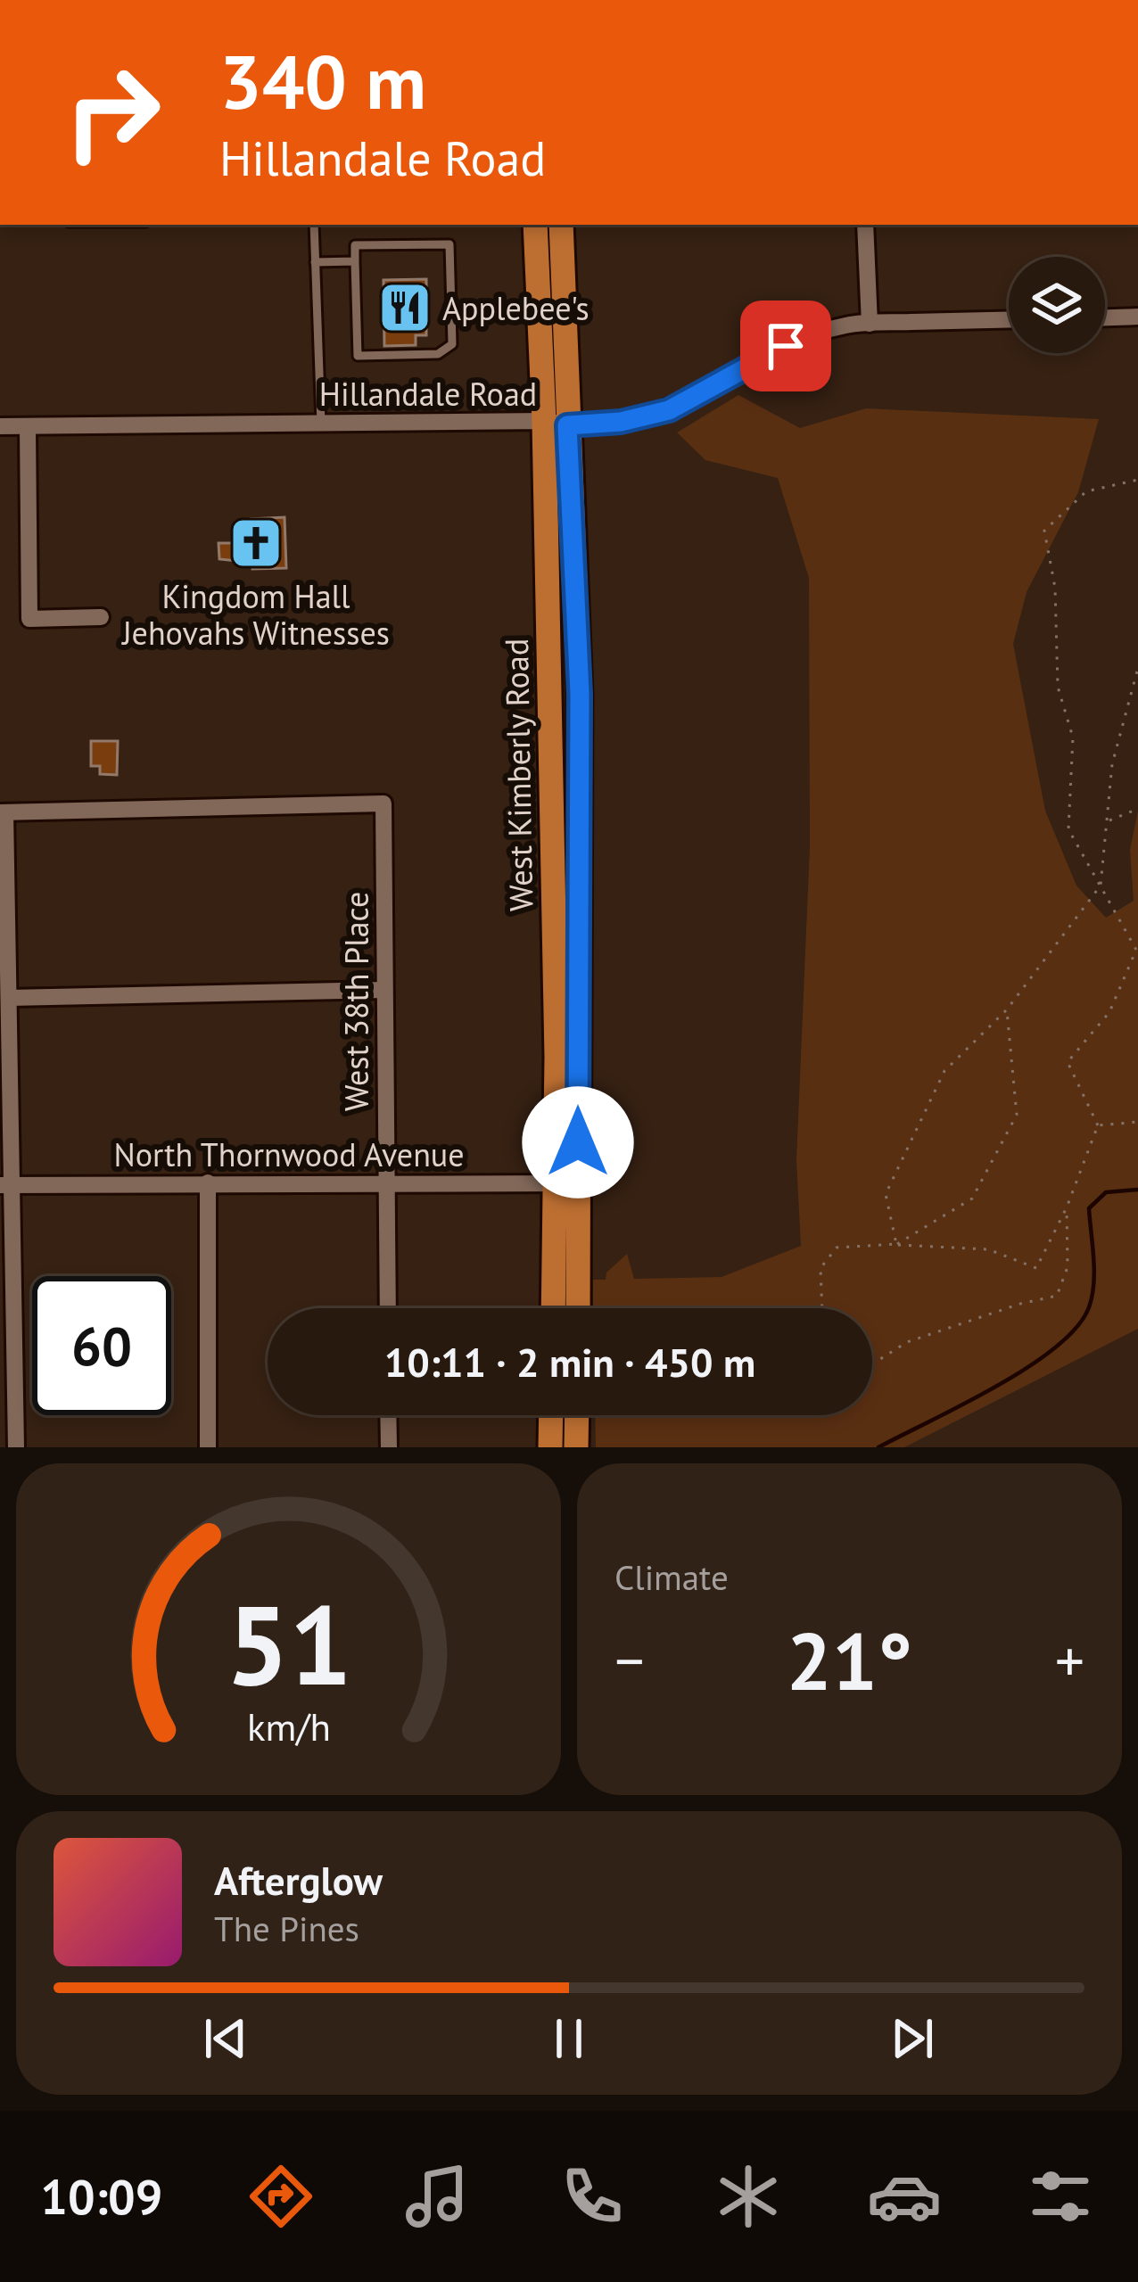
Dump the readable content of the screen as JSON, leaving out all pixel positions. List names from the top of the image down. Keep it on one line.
{"streets":{"main road":["West Kimberly Road"],"street":["Hillandale Road","West 38th Place","North Thornwood Avenue"]},"crossings":[["Hillandale Road","West Kimberly Road"],["West Kimberly Road","North Thornwood Avenue"],["West 38th Place","North Thornwood Avenue"]],"places":{"restaurant":["Applebee's"],"church":["Kingdom Hall Jehovahs Witnesses"]},"page":{"turn":["340 m","Hillandale Road"],"limit":"60","trip":"10:11 · 2 min · 450 m","tile":"Climate","heat":["−","21°","+"],"song":["Afterglow","The Pines"],"tabs":"10:09","gauge":["51","km/h"]}}
